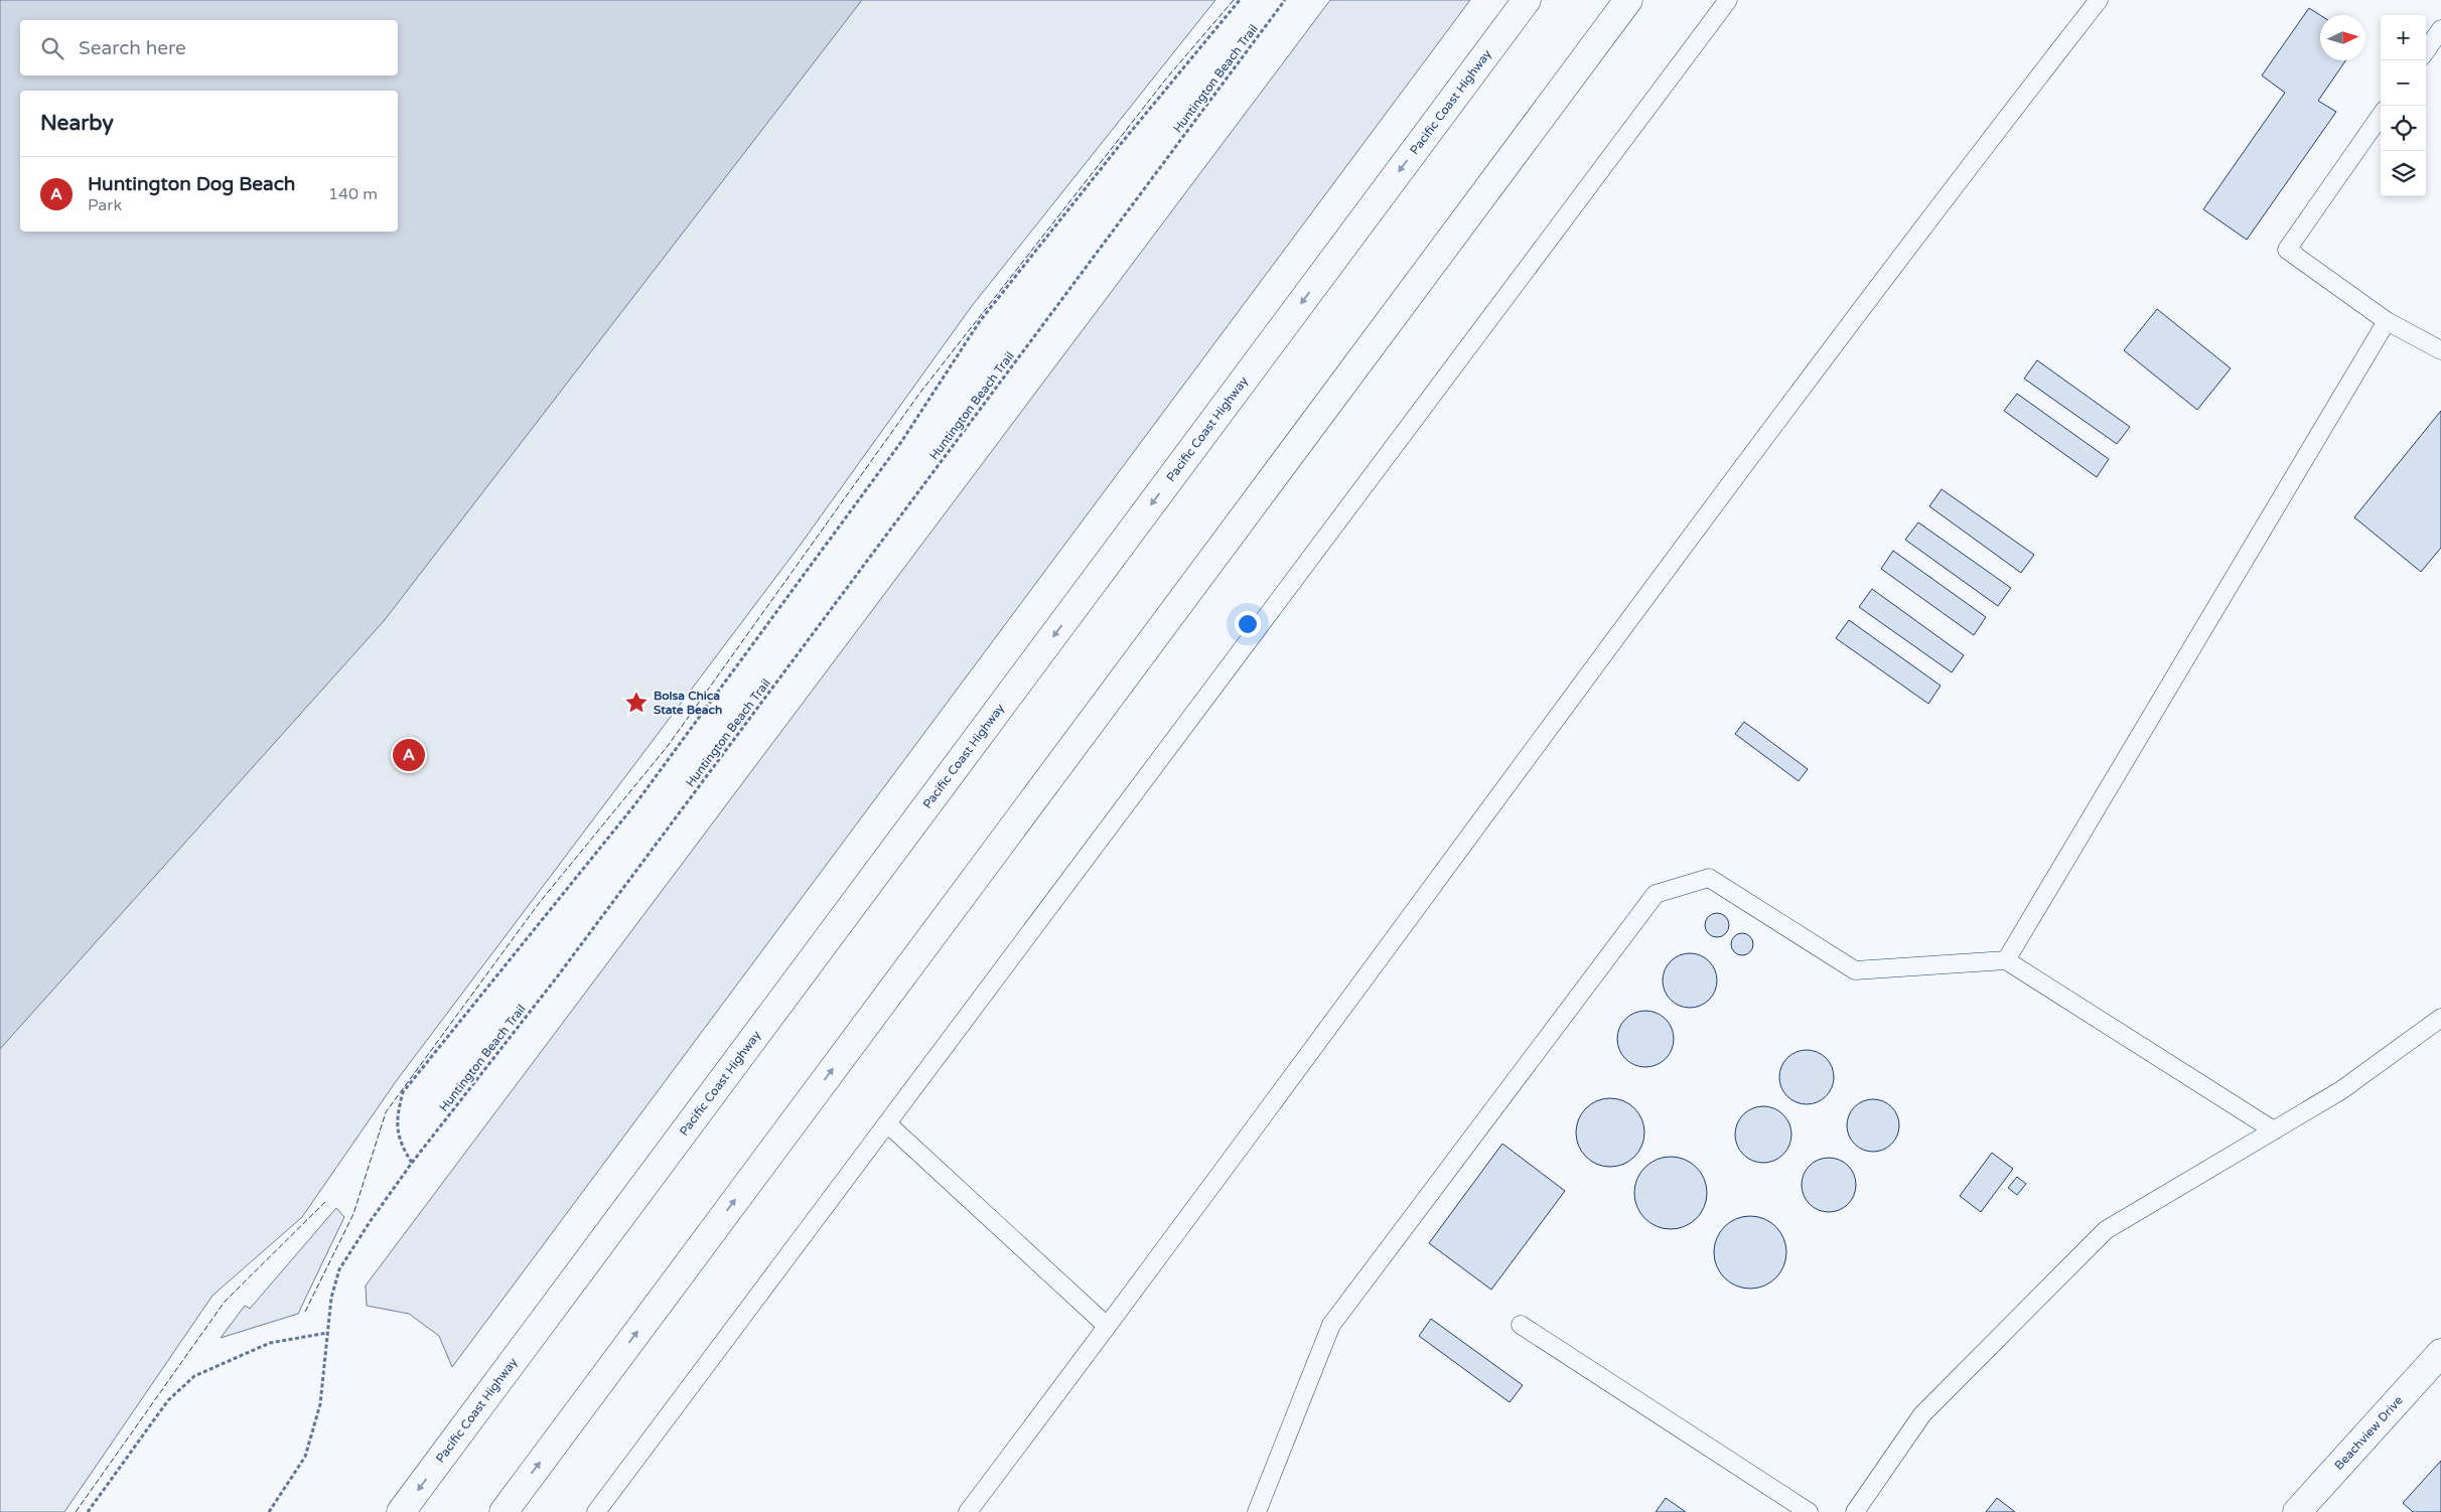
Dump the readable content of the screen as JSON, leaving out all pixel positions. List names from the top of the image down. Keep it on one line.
{"streets":{"main road":["Pacific Coast Highway","Beachview Drive"],"path":["Huntington Beach Trail"]},"places":{"place":["Bolsa Chica State Beach"]},"north":"right","page":{"map_buttons":["+","−"],"search":"Search here","heading":"Nearby","list":[{"mark":"A","name":"Huntington Dog Beach","note":"Park","value":"140 m"}],"pins":"A"}}
